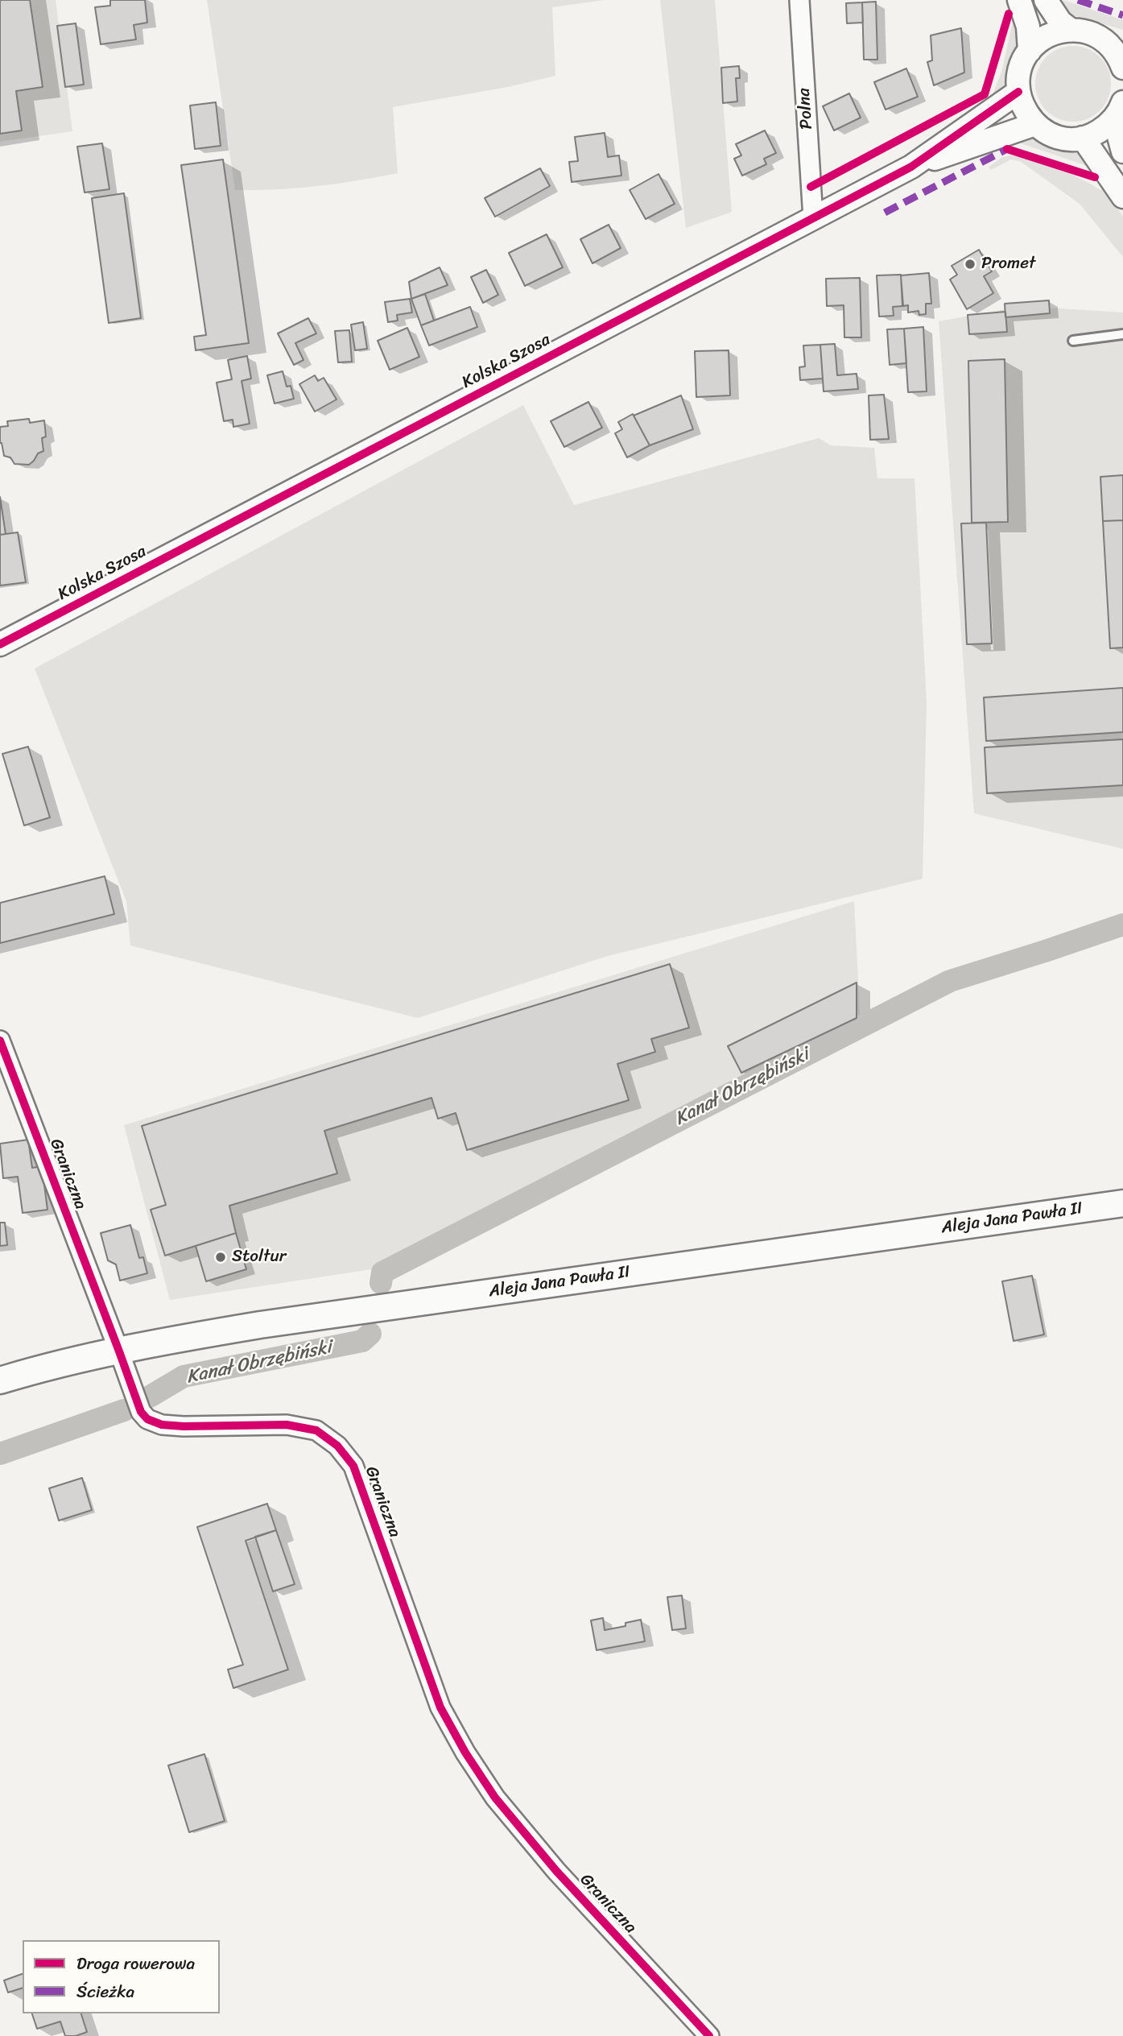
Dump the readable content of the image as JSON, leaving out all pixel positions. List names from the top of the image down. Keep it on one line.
{"streets":{"main road":["Aleja Jana Pawła II"],"street":["Polna","Kolska Szosa","Graniczna"]},"crossings":[["Polna","Kolska Szosa"],["Graniczna","Aleja Jana Pawła II"]],"water":["Kanał Obrzębiński"],"places":["Promet","Stoltur"],"legend":["Droga rowerowa","Ścieżka"]}
